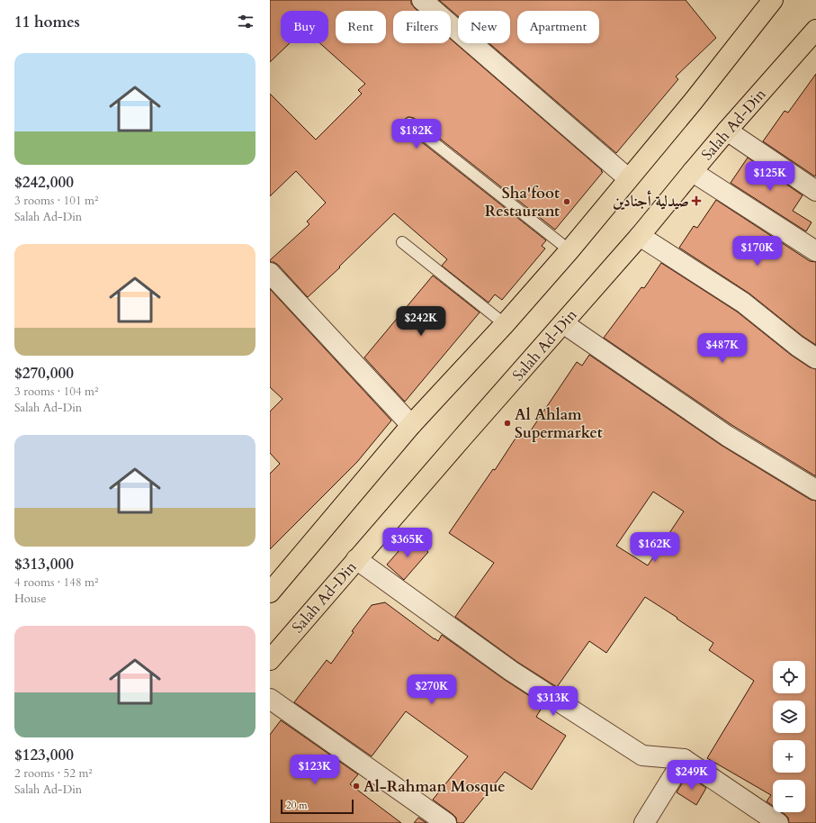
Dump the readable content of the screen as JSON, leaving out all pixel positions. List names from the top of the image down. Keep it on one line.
{"streets":{"highway":["Salah Ad-Din"]},"places":{"health":["صيدلية أجنادين"],"other":["Sha'foot Restaurant","Al Ahlam Supermarket","Al-Rahman Mosque"]},"scale_bar":"20 m","page":{"heading":"11 homes","chip":["Buy","Rent","Filters","New","Apartment"],"list":[{"name":"$242,000","note":"3 rooms · 101 m² · Salah Ad-Din"},{"name":"$270,000","note":"3 rooms · 104 m² · Salah Ad-Din"},{"name":"$313,000","note":"4 rooms · 148 m² · House"},{"name":"$123,000","note":"2 rooms · 52 m² · Salah Ad-Din"}],"price":["$182K","$125K","$170K","$242K","$487K","$365K","$162K","$270K","$313K","$123K","$249K"],"map_buttons":["+","−"],"scale":"20 m"}}
